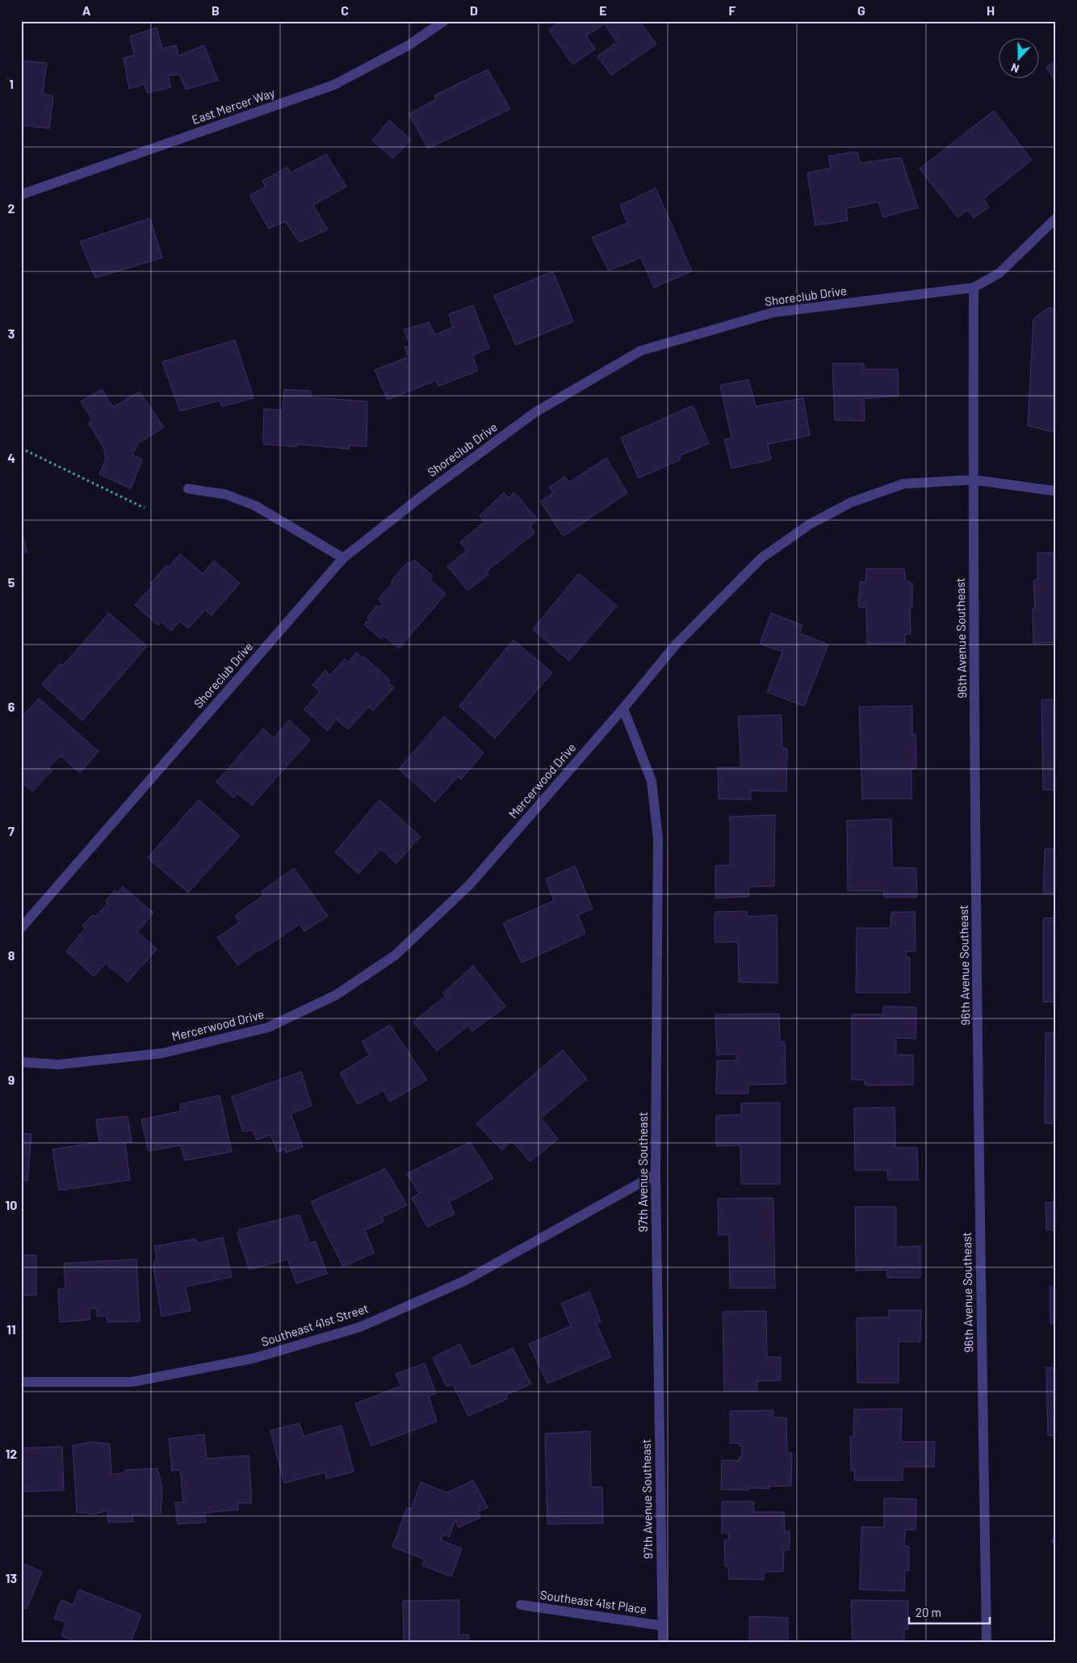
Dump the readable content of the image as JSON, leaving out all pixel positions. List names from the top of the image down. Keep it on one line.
{"streets":{"street":["East Mercer Way","Shoreclub Drive","96th Avenue Southeast","Mercerwood Drive","97th Avenue Southeast","Southeast 41st Street","Southeast 41st Place"]},"crossings":[["Shoreclub Drive","96th Avenue Southeast"],["96th Avenue Southeast","Mercerwood Drive"],["Mercerwood Drive","97th Avenue Southeast"],["97th Avenue Southeast","Southeast 41st Street"],["97th Avenue Southeast","Southeast 41st Place"]],"scale_bar":"20 m","north":"bottom","grid":{"columns":["A","B","C","D","E","F","G","H"],"rows":["1","2","3","4","5","6","7","8","9","10","11","12","13"]}}
